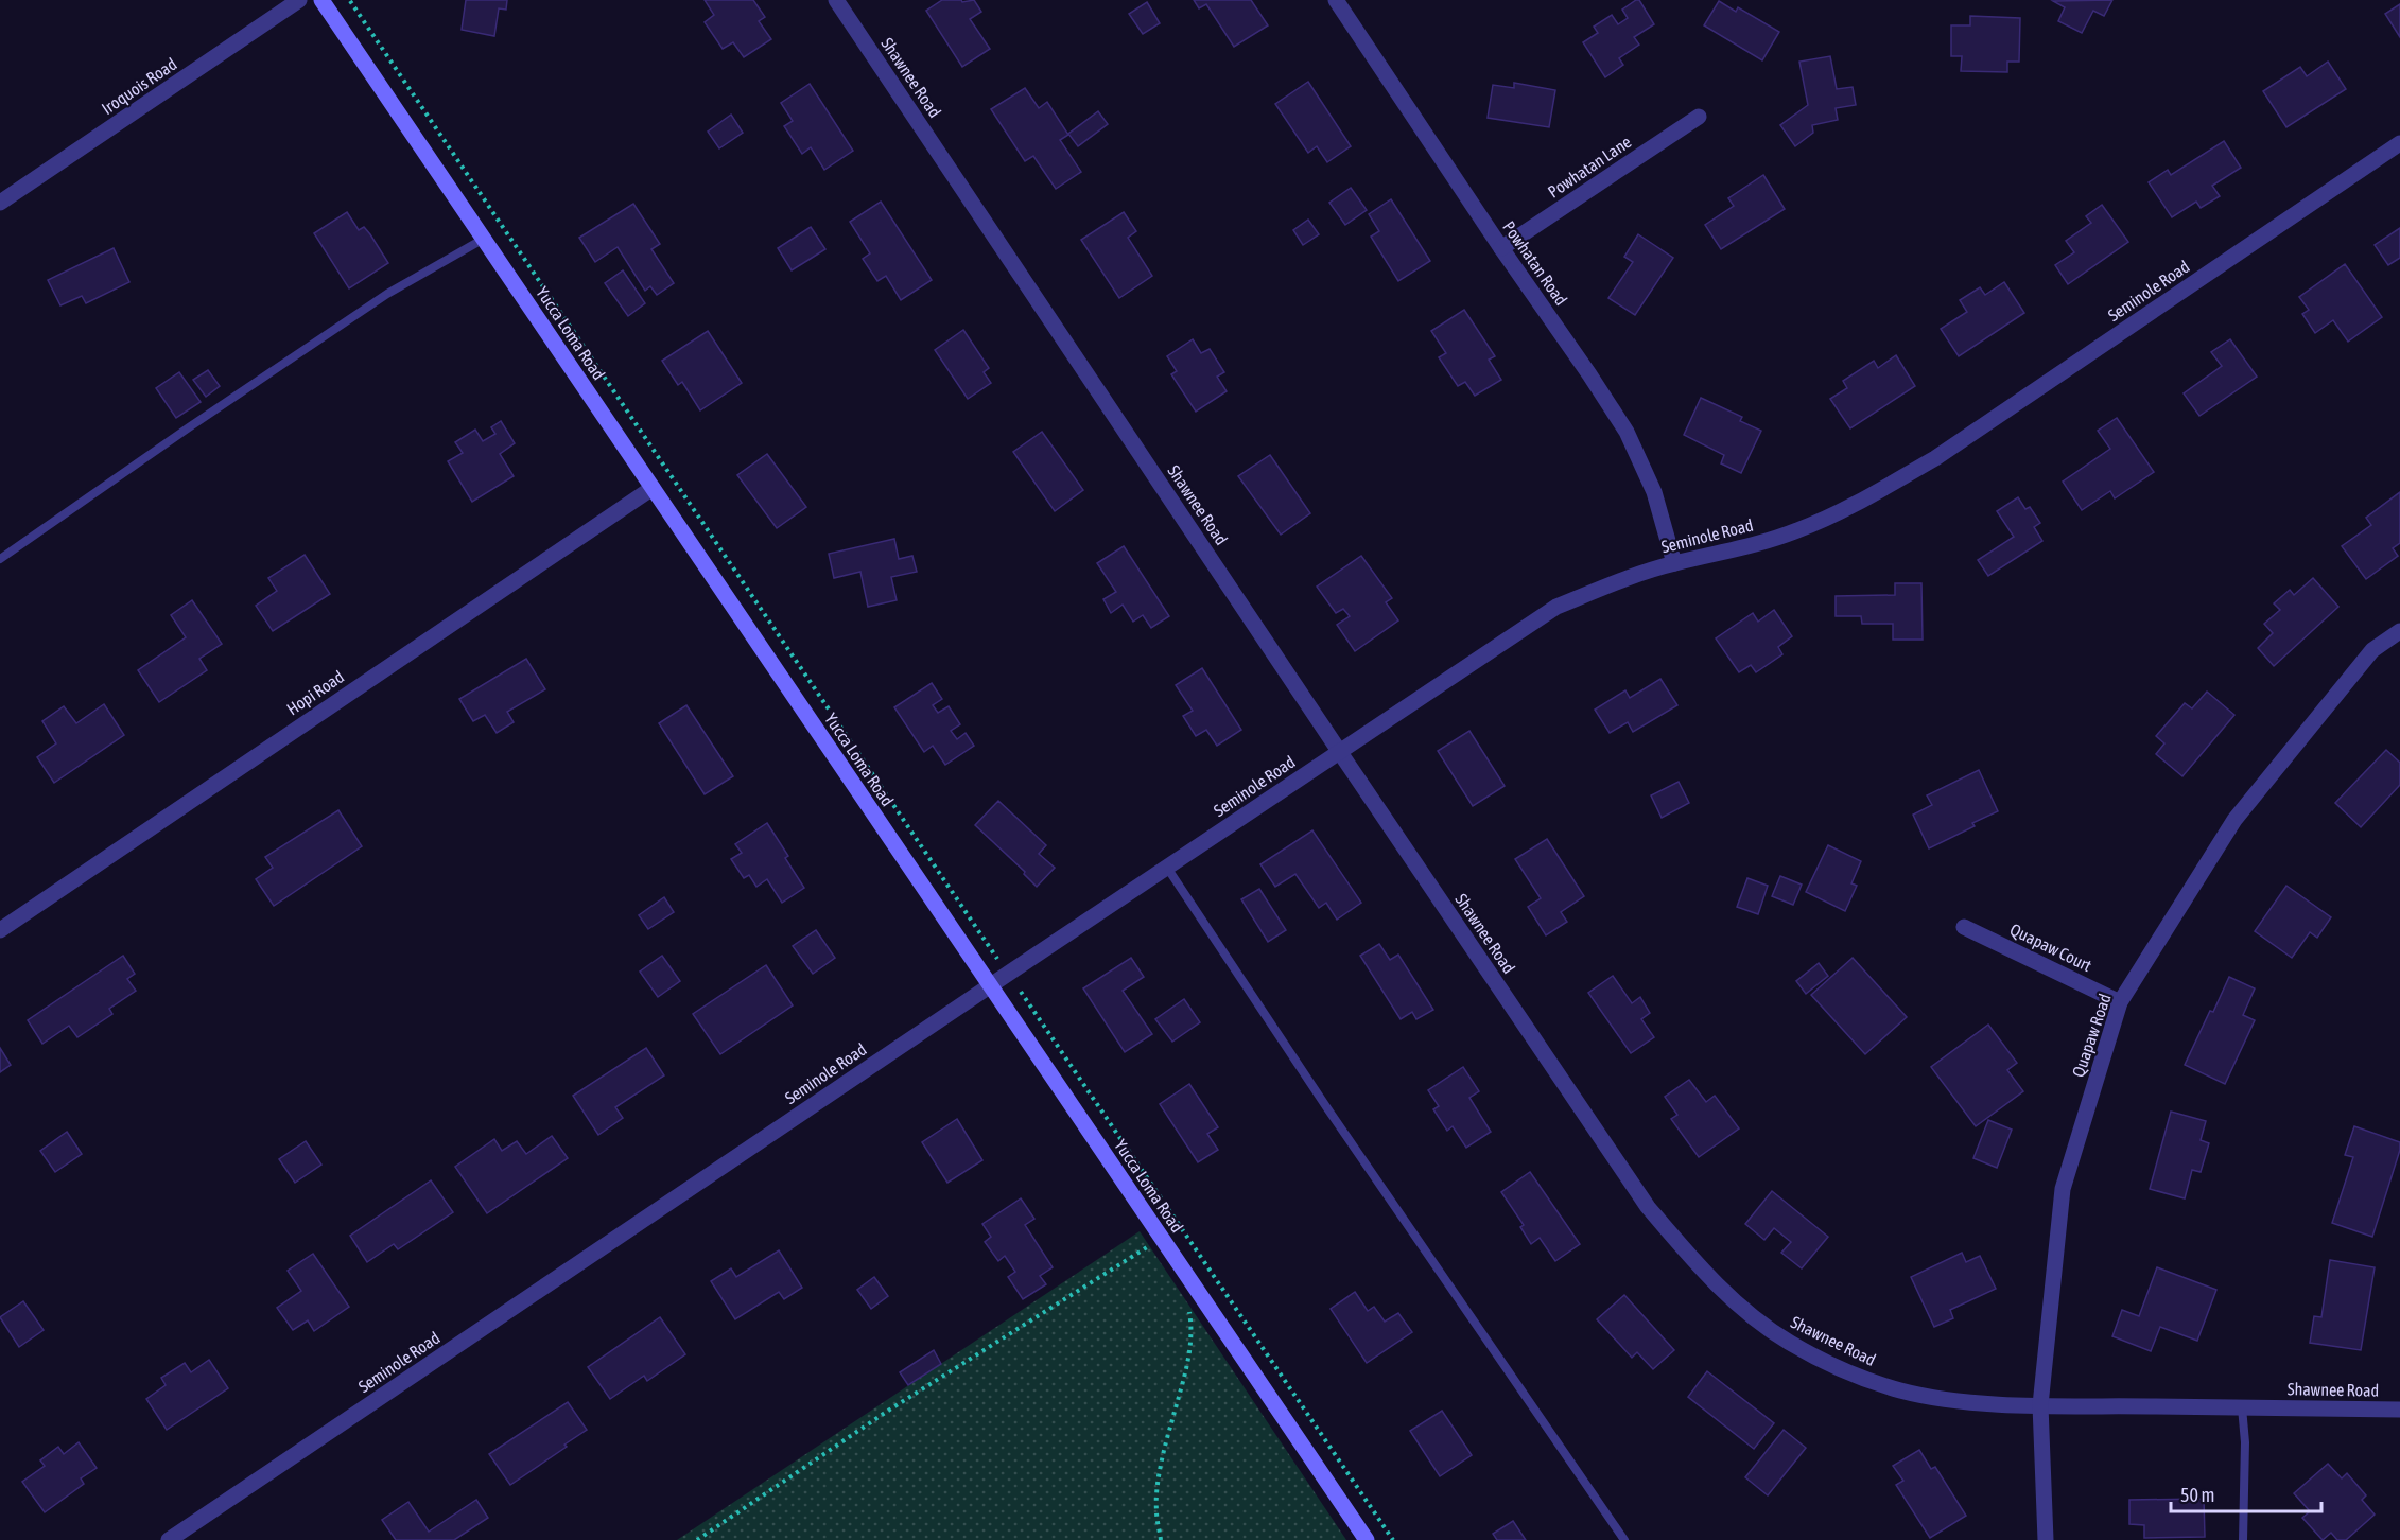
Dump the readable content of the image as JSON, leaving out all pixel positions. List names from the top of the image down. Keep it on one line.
{"streets":{"main road":["Yucca Loma Road"],"street":["Shawnee Road","Iroquois Road","Powhatan Lane","Powhatan Road","Seminole Road","Hopi Road","Quapaw Court","Quapaw Road"]},"crossings":[["Shawnee Road","Seminole Road"],["Shawnee Road","Quapaw Road"],["Powhatan Lane","Powhatan Road"],["Powhatan Road","Seminole Road"],["Seminole Road","Yucca Loma Road"],["Yucca Loma Road","Hopi Road"],["Quapaw Court","Quapaw Road"]],"scale_bar":"50 m"}
